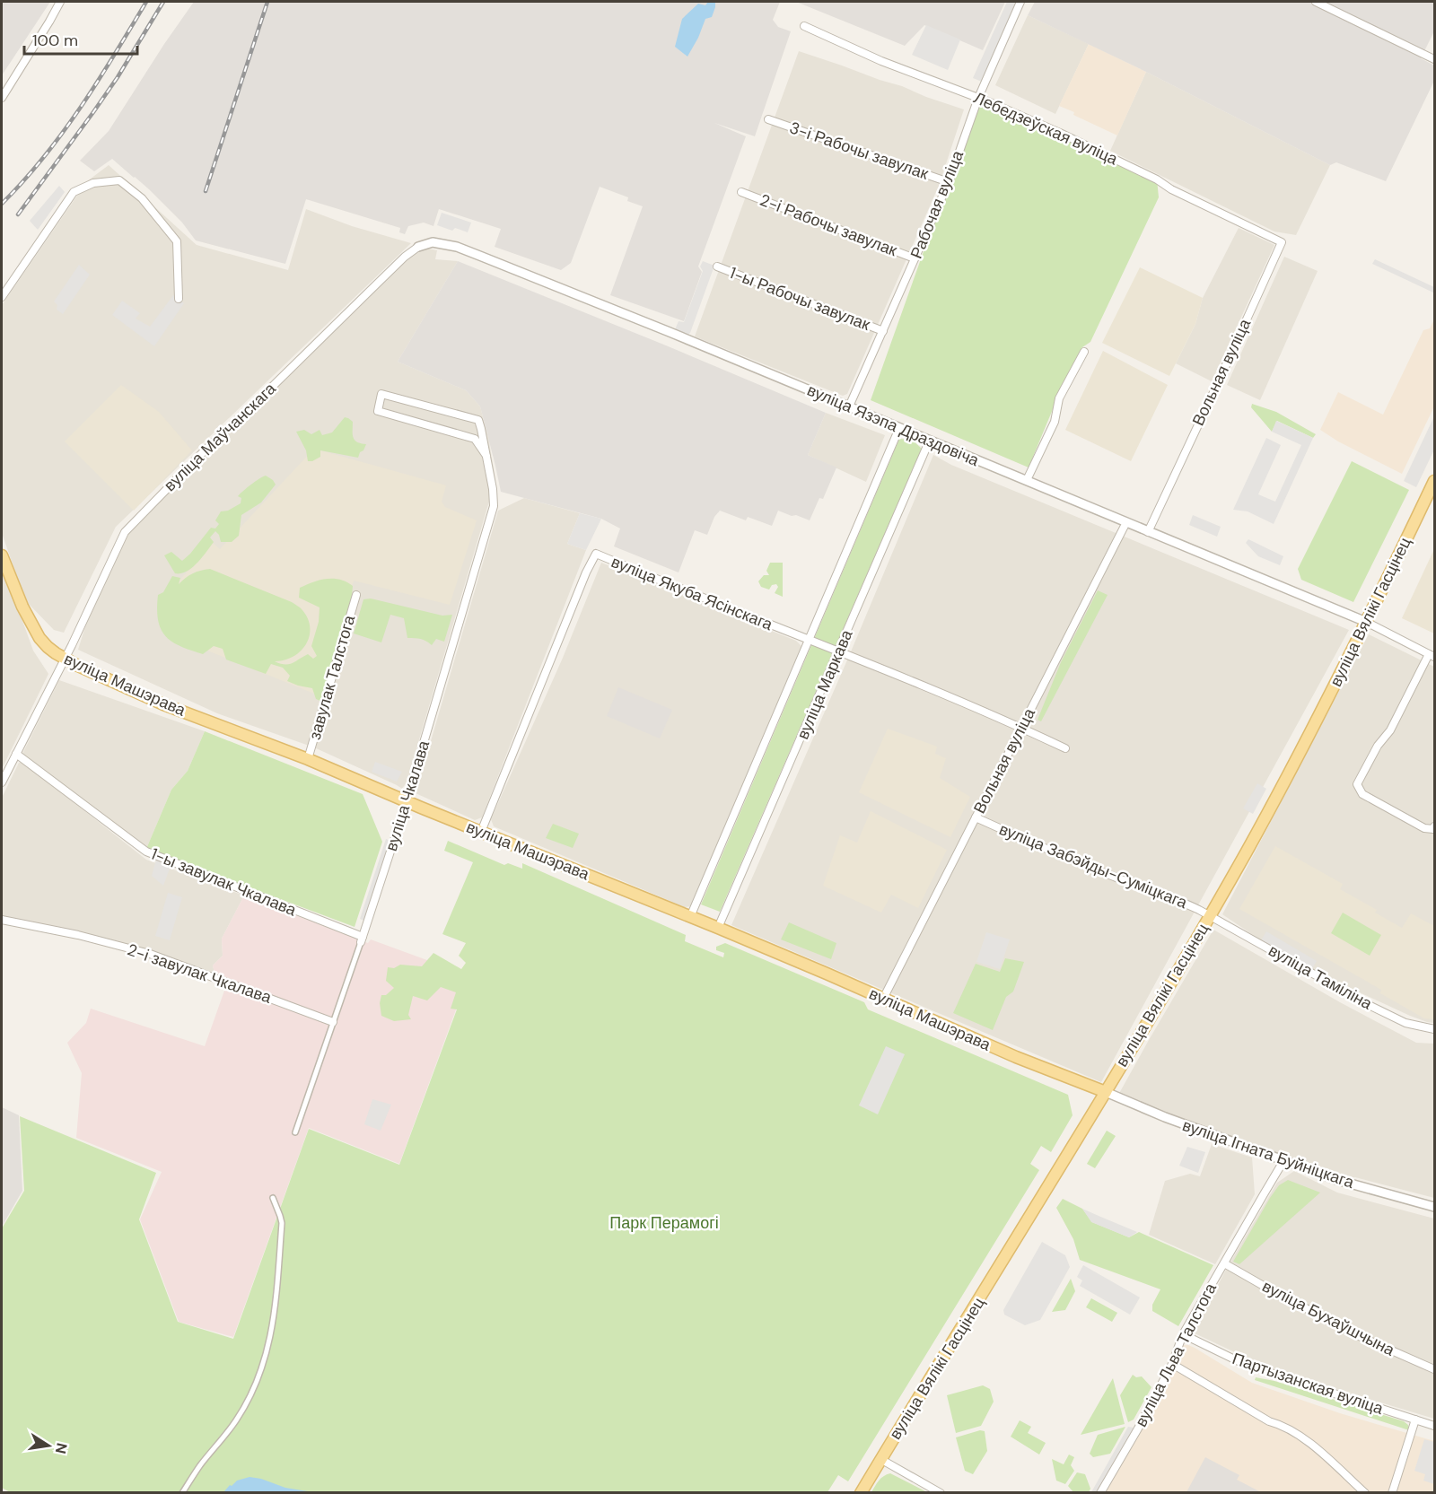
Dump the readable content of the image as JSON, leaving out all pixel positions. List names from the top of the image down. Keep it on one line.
{"streets":{"main road":["вуліца Вялікі Гасцінец","вуліца Машэрава"],"street":["Лебедзеўская вуліца","3-і Рабочы завулак","Рабочая вуліца","2-і Рабочы завулак","1-ы Рабочы завулак","Вольная вуліца","вуліца Язэпа Драздовіча","вуліца Маўчанскага","вуліца Якуба Ясінскага","завулак Талстога","вуліца Маркава","вуліца Чкалава","вуліца Забэйды-Суміцкага","1-ы завулак Чкалава","2-і завулак Чкалава","вуліца Таміліна","вуліца Ігната Буйніцкага","вуліца Бухаўшчына","вуліца Льва Талстога","Партызанская вуліца"]},"crossings":[["Лебедзеўская вуліца","Рабочая вуліца"],["Лебедзеўская вуліца","Вольная вуліца"],["3-і Рабочы завулак","Рабочая вуліца"],["Рабочая вуліца","2-і Рабочы завулак"],["Рабочая вуліца","1-ы Рабочы завулак"],["Рабочая вуліца","вуліца Язэпа Драздовіча"],["Вольная вуліца","вуліца Язэпа Драздовіча"],["Вольная вуліца","вуліца Якуба Ясінскага"],["Вольная вуліца","вуліца Машэрава"],["Вольная вуліца","вуліца Забэйды-Суміцкага"],["вуліца Язэпа Драздовіча","вуліца Маўчанскага"],["вуліца Язэпа Драздовіча","вуліца Вялікі Гасцінец"],["вуліца Язэпа Драздовіча","вуліца Маркава"],["вуліца Маўчанскага","вуліца Машэрава"],["вуліца Маўчанскага","1-ы завулак Чкалава"],["вуліца Якуба Ясінскага","вуліца Машэрава"],["вуліца Якуба Ясінскага","вуліца Маркава"],["вуліца Вялікі Гасцінец","вуліца Машэрава"],["вуліца Вялікі Гасцінец","вуліца Забэйды-Суміцкага"],["вуліца Вялікі Гасцінец","вуліца Таміліна"],["вуліца Вялікі Гасцінец","вуліца Ігната Буйніцкага"],["завулак Талстога","вуліца Машэрава"],["вуліца Машэрава","вуліца Маркава"],["вуліца Машэрава","вуліца Чкалава"],["вуліца Машэрава","вуліца Ігната Буйніцкага"],["вуліца Чкалава","1-ы завулак Чкалава"],["вуліца Чкалава","2-і завулак Чкалава"],["вуліца Забэйды-Суміцкага","вуліца Таміліна"],["вуліца Ігната Буйніцкага","вуліца Льва Талстога"],["вуліца Бухаўшчына","вуліца Льва Талстога"],["вуліца Льва Талстога","Партызанская вуліца"]],"parks":["Парк Перамогі"],"scale_bar":"100 m","north":"right"}
